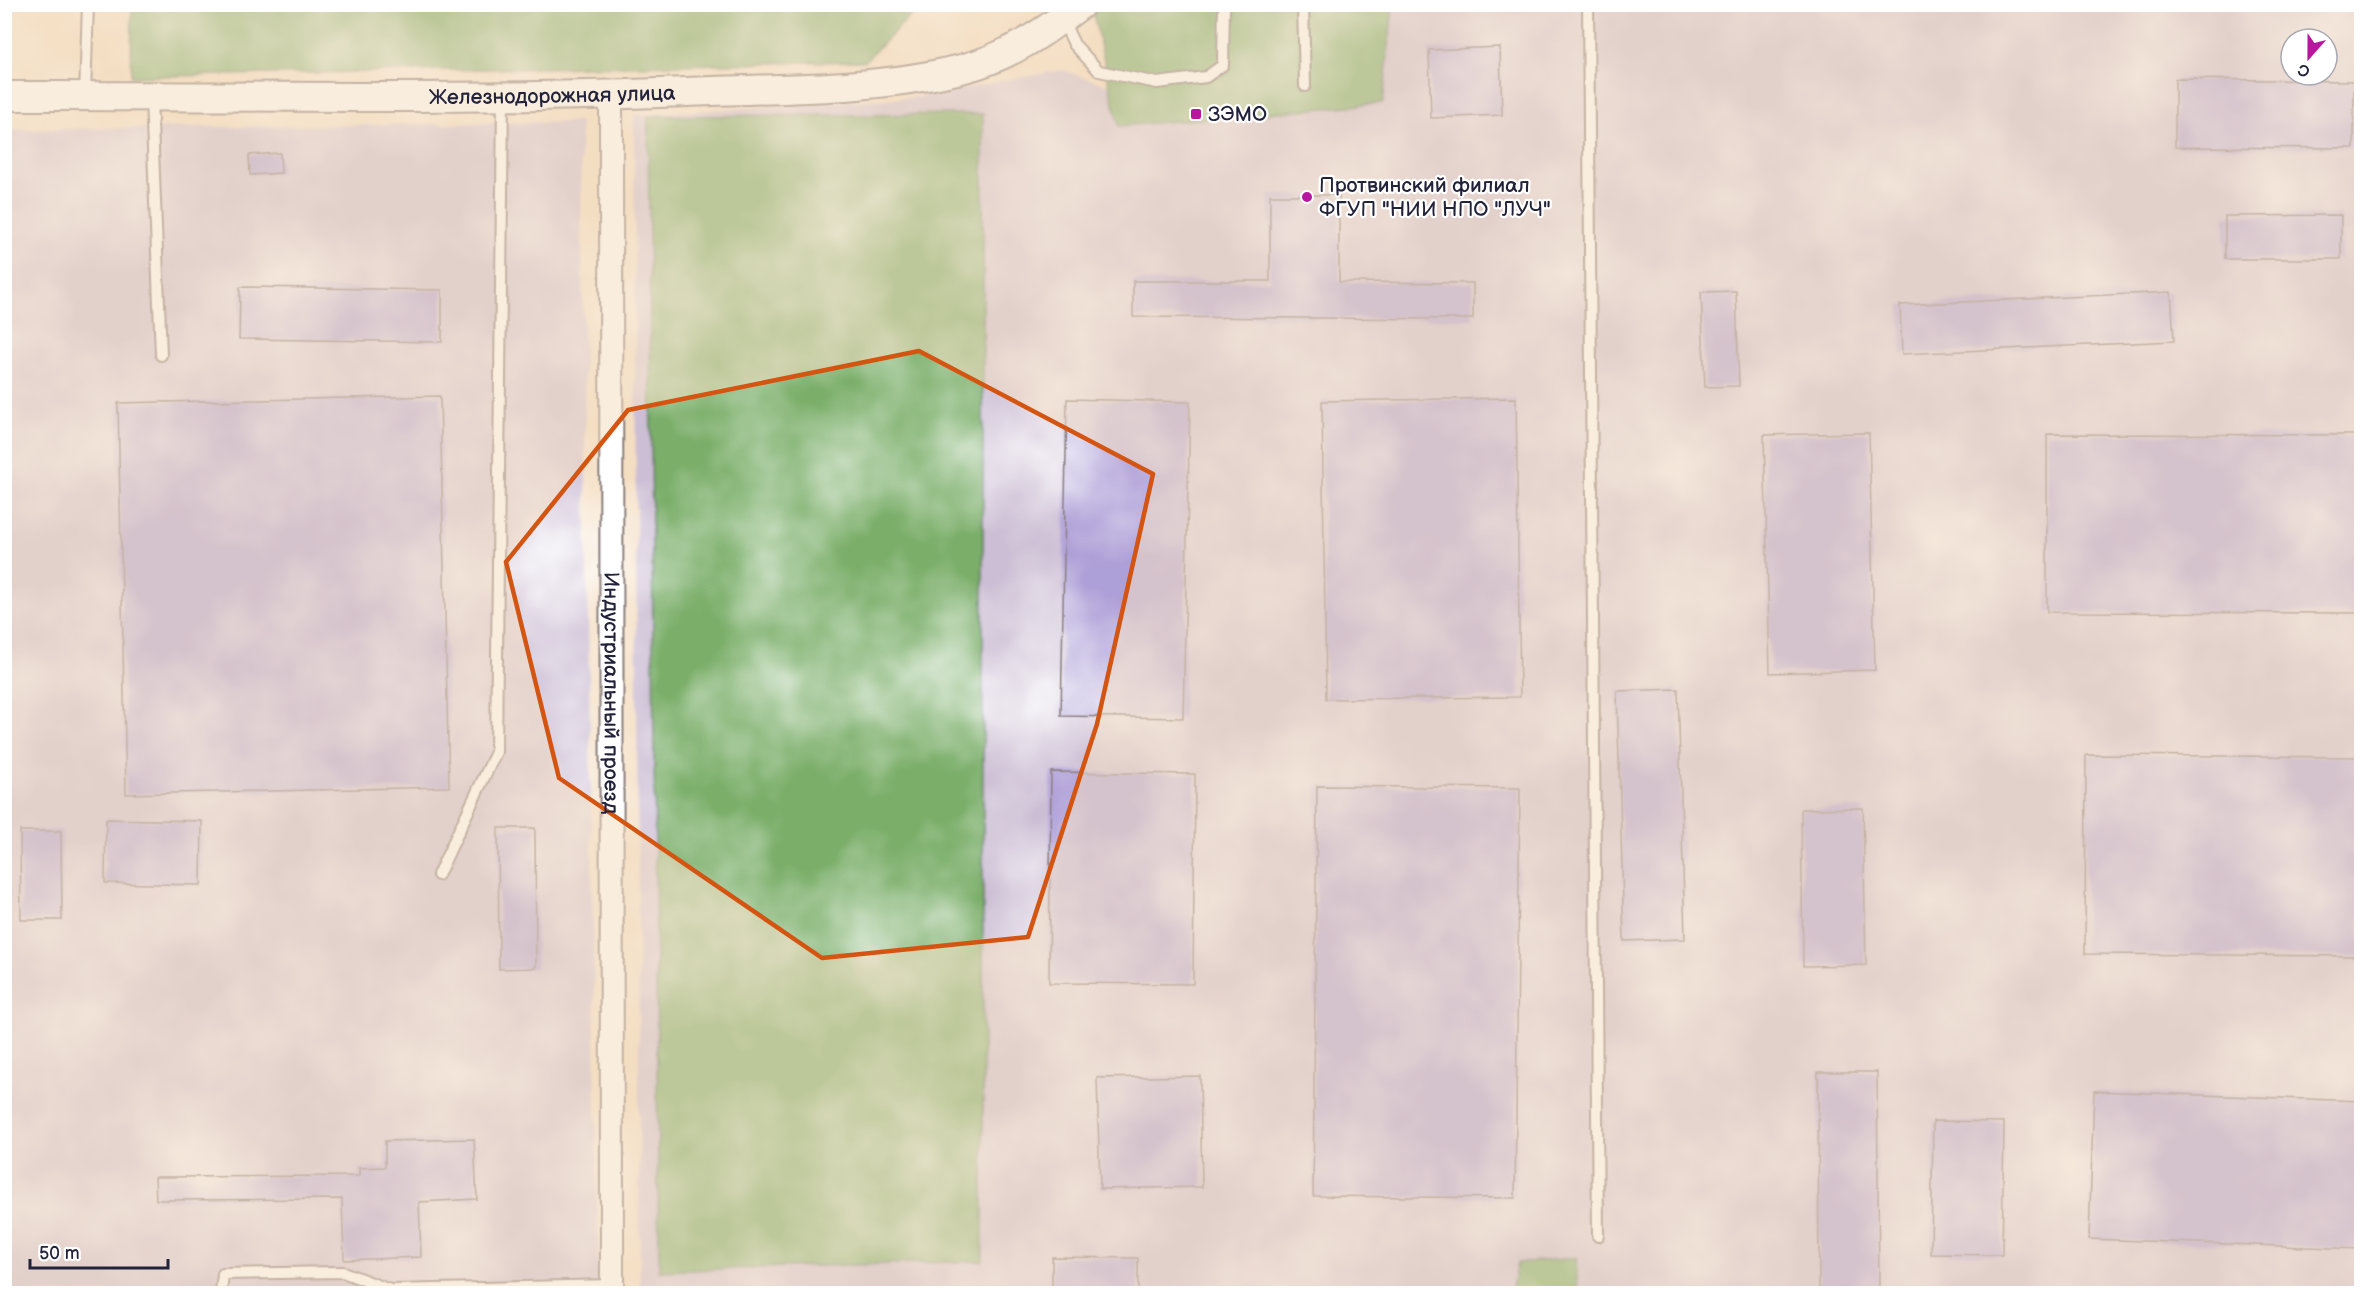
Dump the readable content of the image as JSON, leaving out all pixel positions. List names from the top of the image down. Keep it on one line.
{"streets":{"street":["Железнодорожная улица","Индустриальный проезд"]},"crossings":[["Железнодорожная улица","Индустриальный проезд"]],"places":{"transit":["ЗЭМО"],"other":["Протвинский филиал ФГУП \"НИИ НПО \"ЛУЧ\""]},"scale_bar":"50 m","north":"bottom"}
